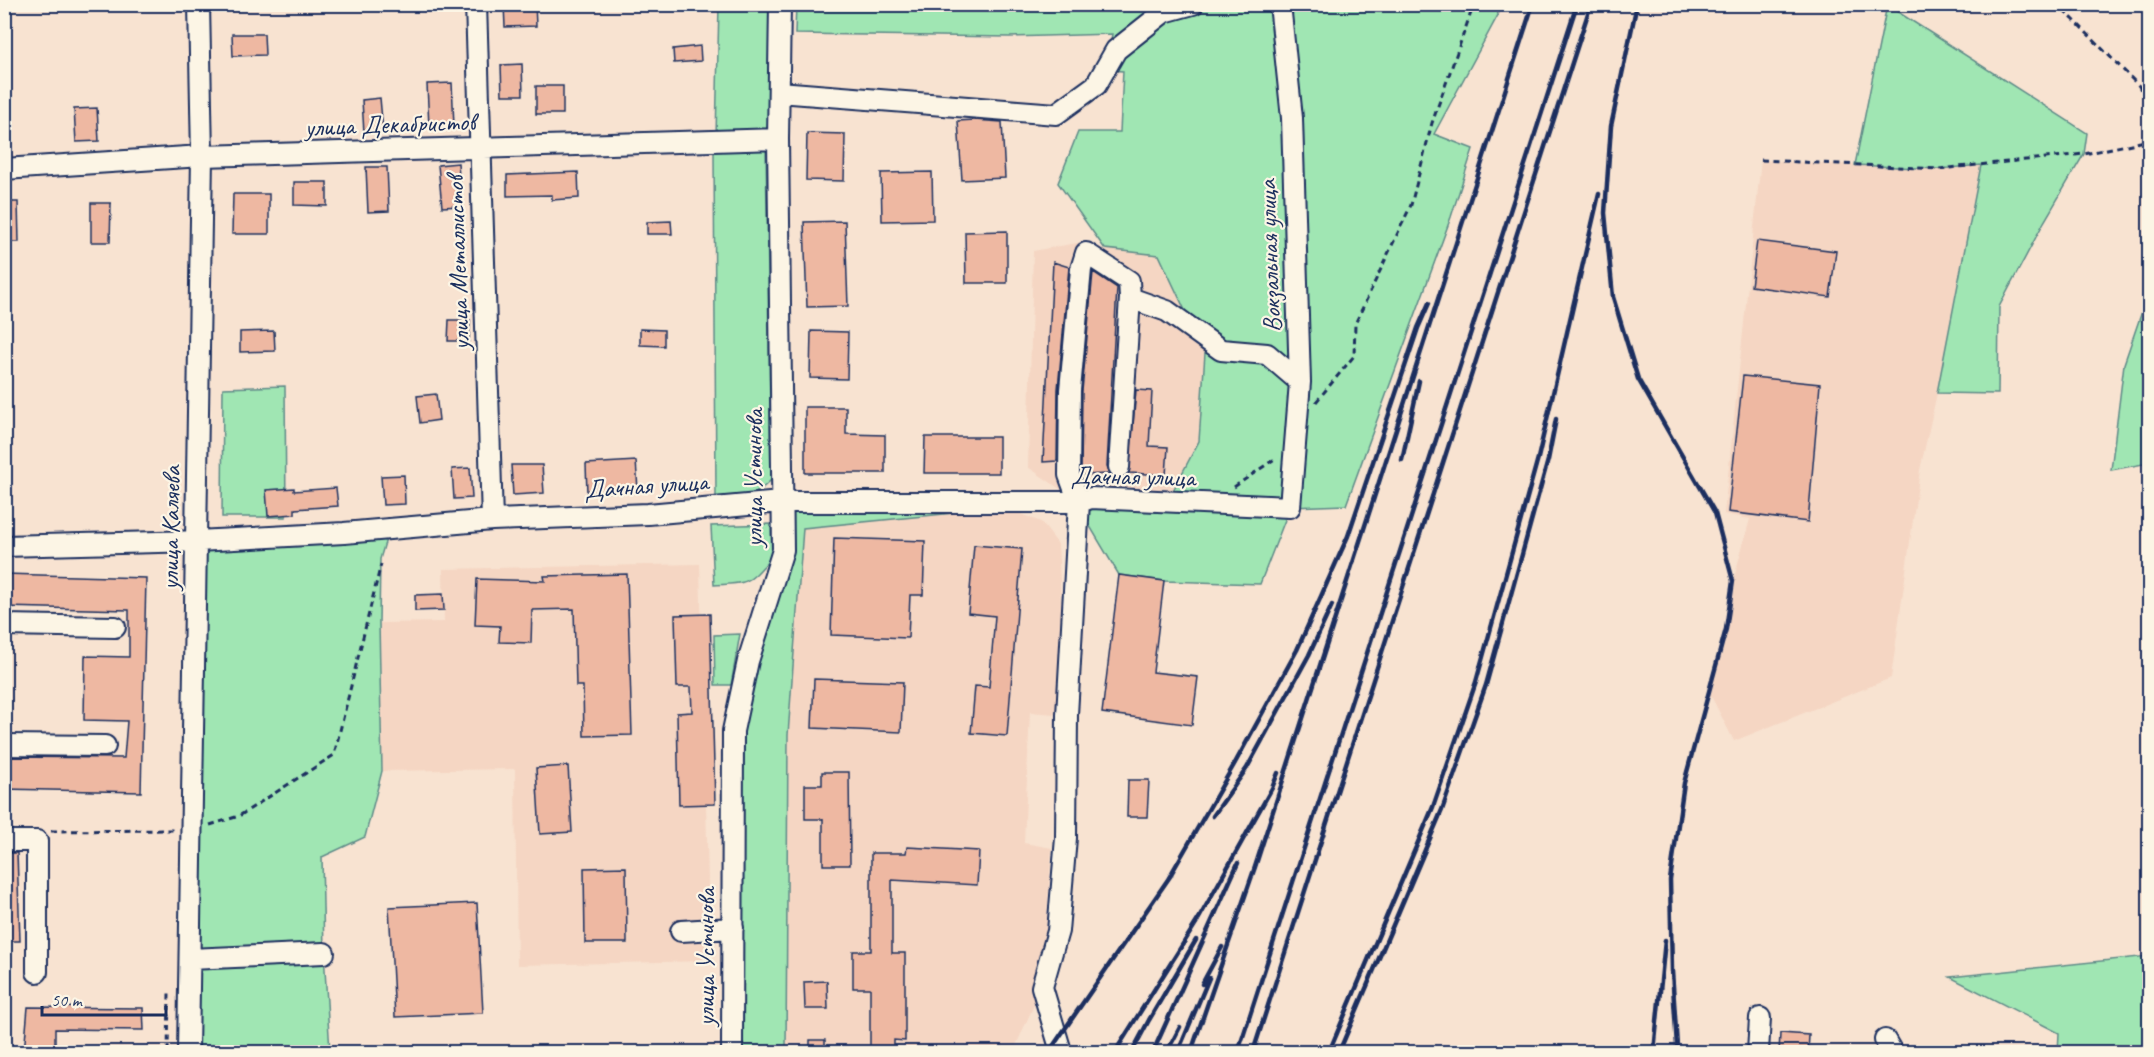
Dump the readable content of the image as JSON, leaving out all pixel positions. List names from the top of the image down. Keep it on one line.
{"streets":{"street":["улица Декабристов","Вокзальная улица","улица Металлистов","Дачная улица","улица Устинова","улица Каляева"]},"crossings":[["улица Декабристов","улица Металлистов"],["улица Декабристов","улица Устинова"],["улица Декабристов","улица Каляева"],["Вокзальная улица","Дачная улица"],["улица Металлистов","Дачная улица"],["Дачная улица","улица Устинова"],["Дачная улица","улица Каляева"]],"scale_bar":"50 m"}
